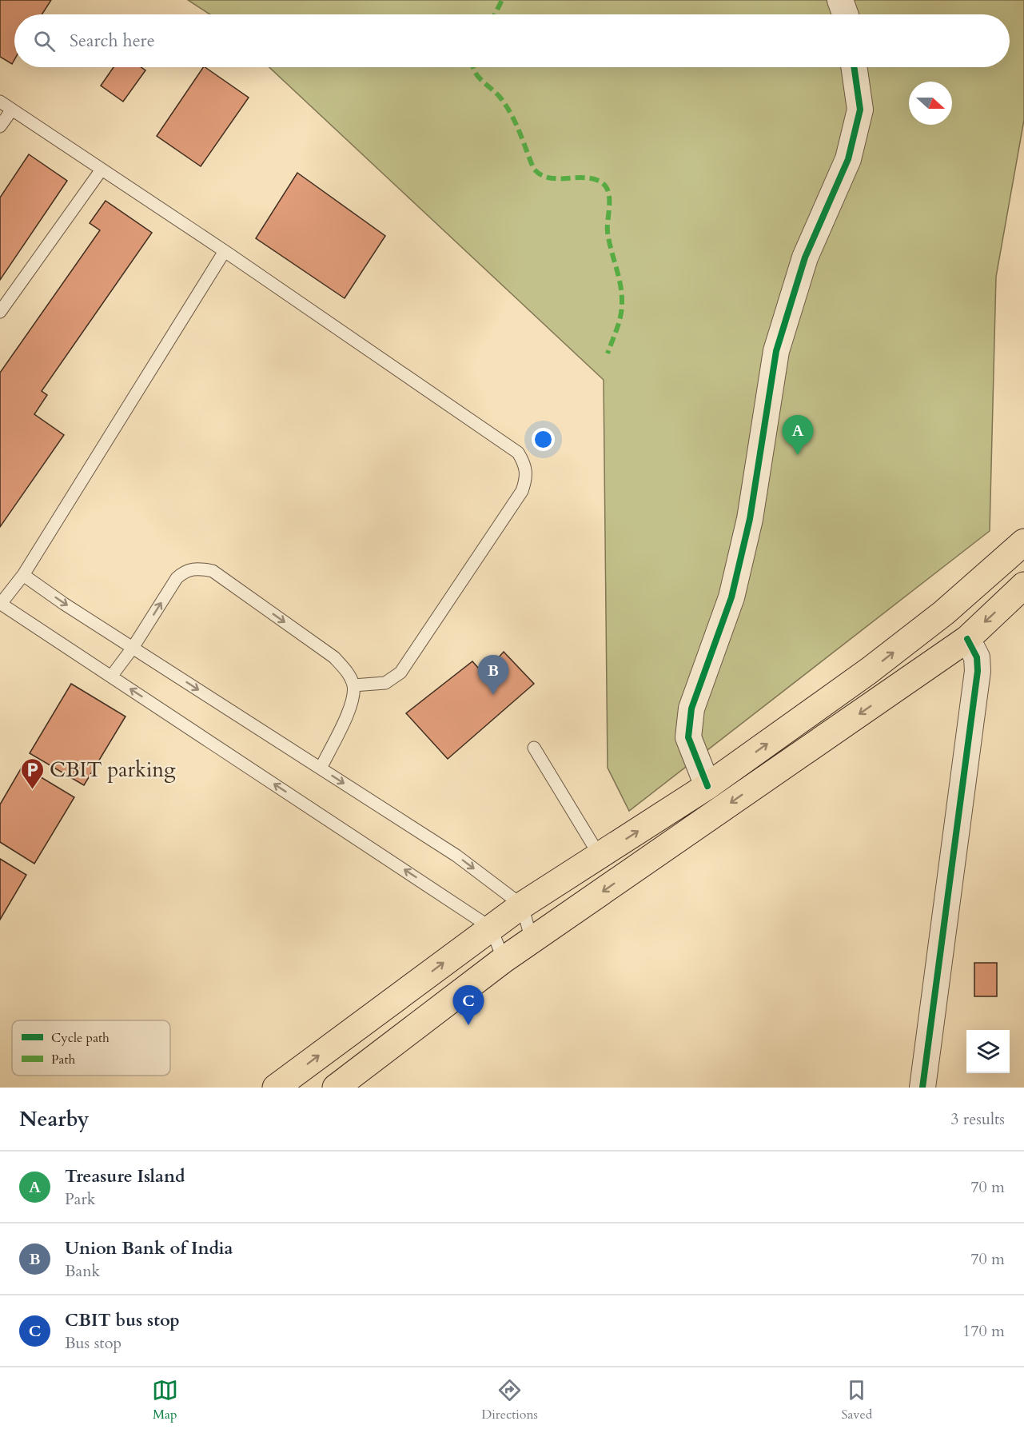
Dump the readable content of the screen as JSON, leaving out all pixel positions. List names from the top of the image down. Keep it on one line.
{"places":{"parking":["CBIT parking"]},"legend":["Cycle path","Path"],"north":"right","page":{"search":"Search here","pins":["A","B","C"],"heading":["Nearby","3 results"],"list":[{"mark":"A","name":"Treasure Island","note":"Park","value":"70 m"},{"mark":"B","name":"Union Bank of India","note":"Bank","value":"70 m"},{"mark":"C","name":"CBIT bus stop","note":"Bus stop","value":"170 m"}],"nav":["Map","Directions","Saved"]}}
